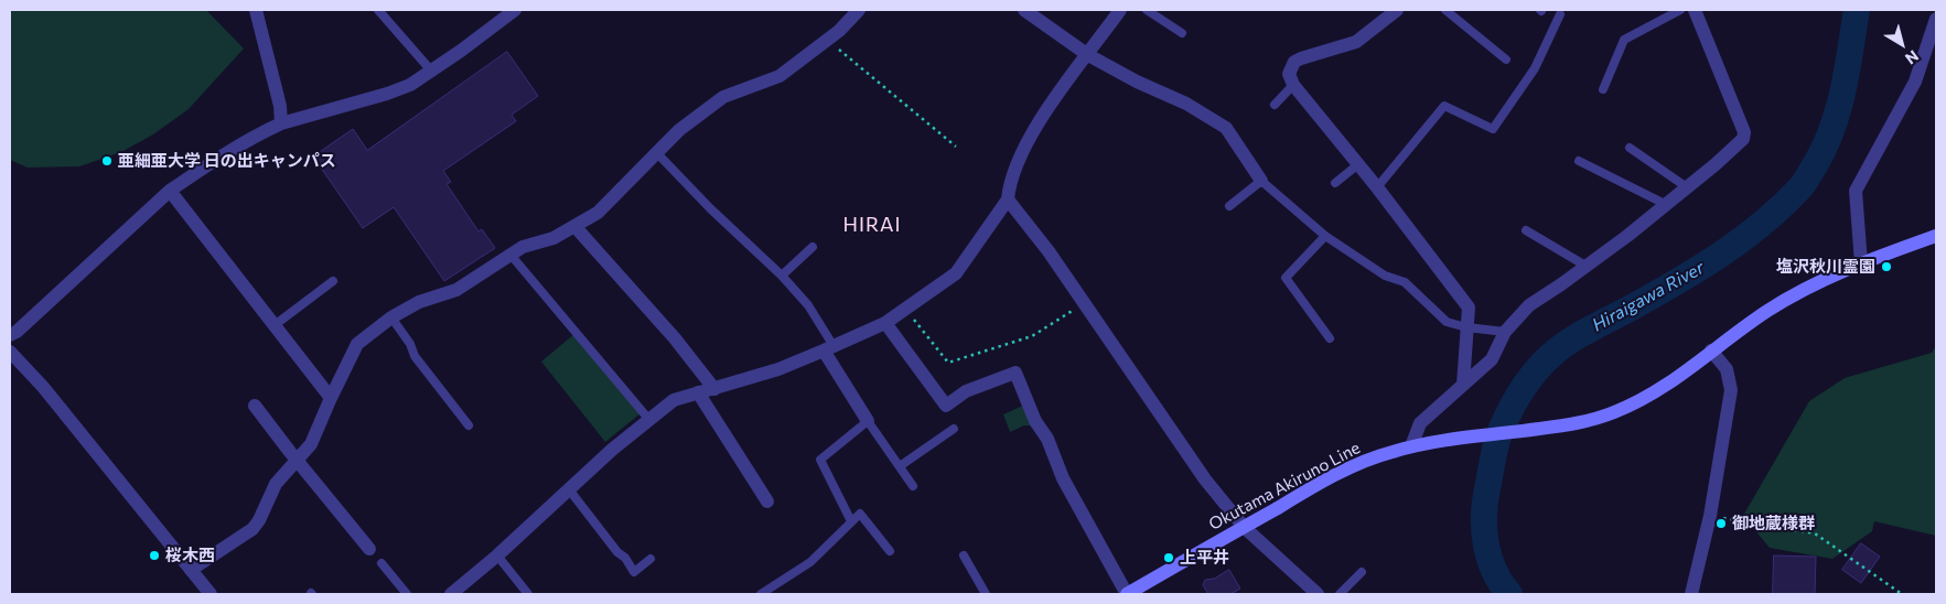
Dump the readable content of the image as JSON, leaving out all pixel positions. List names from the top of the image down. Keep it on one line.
{"streets":{"main road":["Okutama Akiruno Line"]},"districts":["HIRAI"],"water":["Hiraigawa River"],"places":["亜細亜大学 日の出キャンパス","塩沢秋川霊園","御地蔵様群","桜木西","上平井"],"north":"bottom right"}
